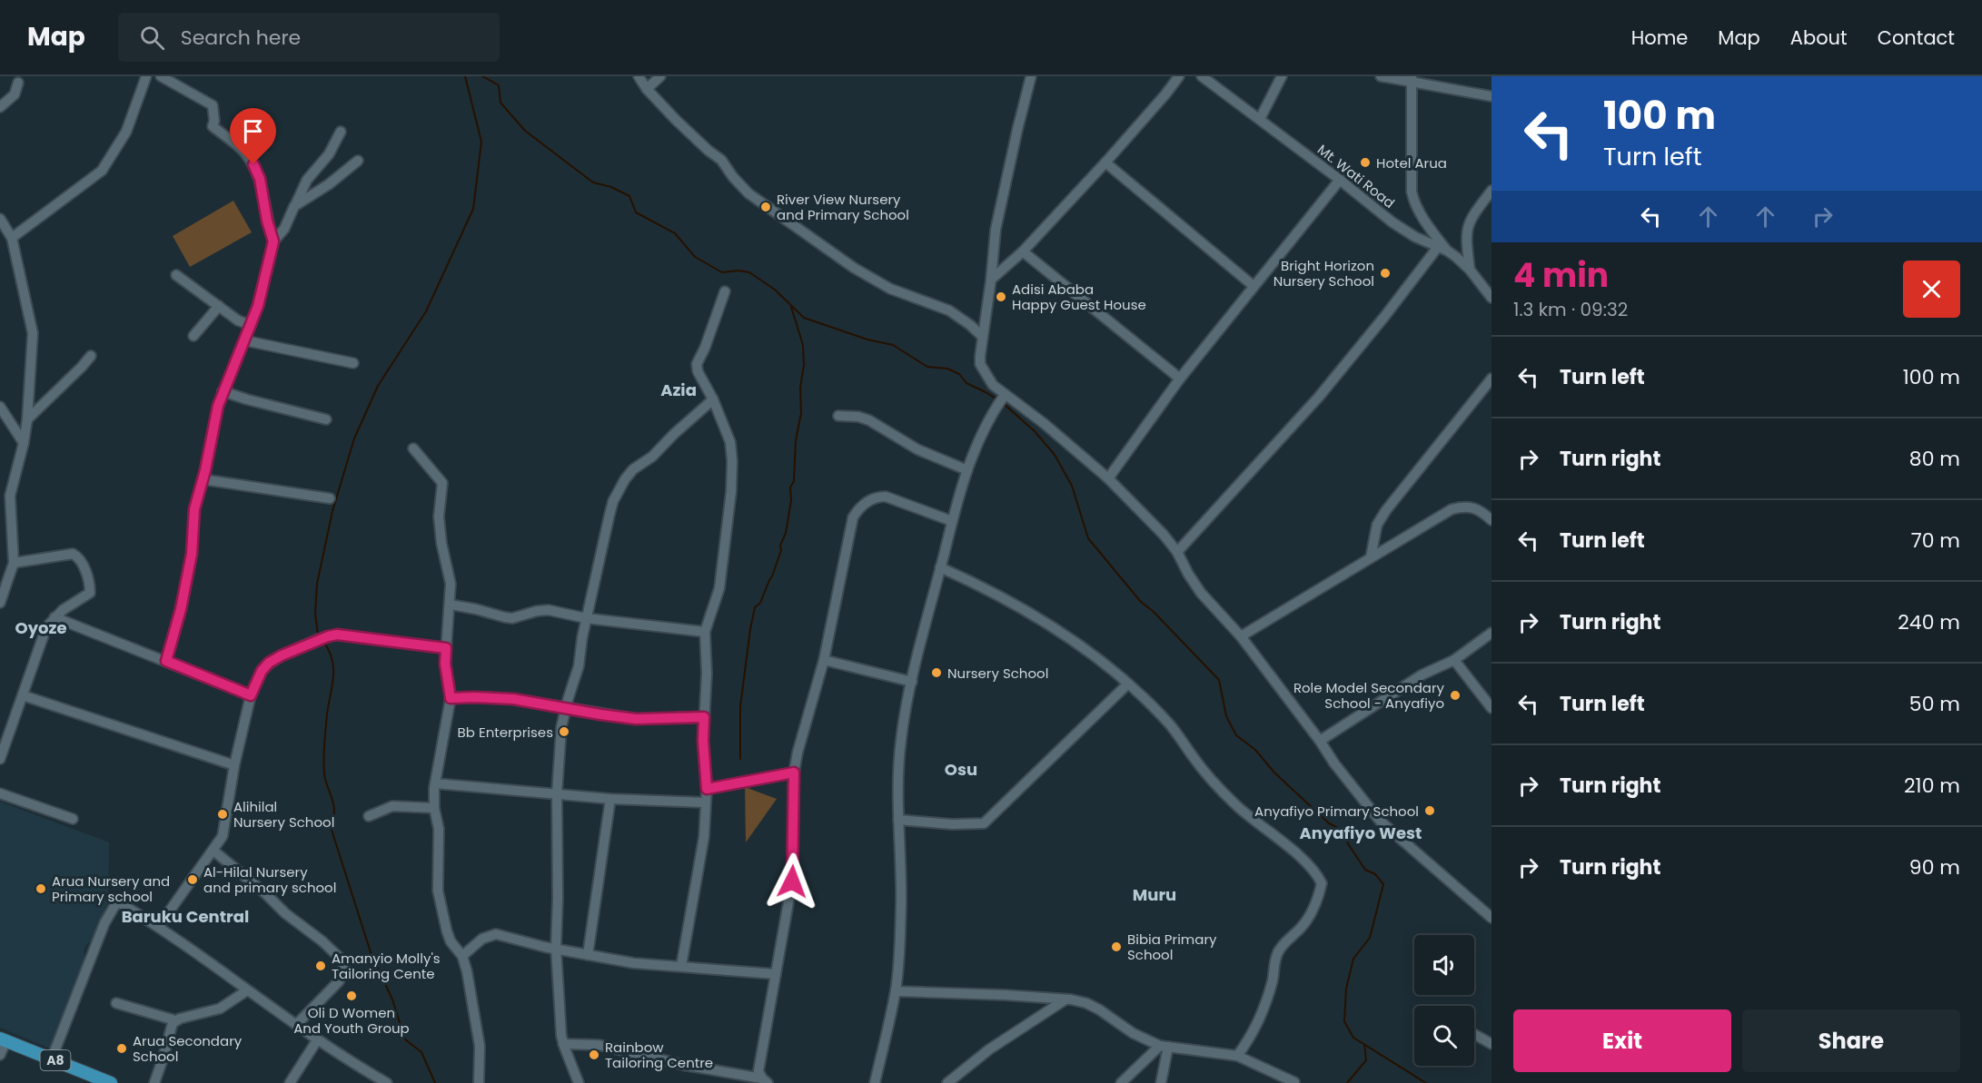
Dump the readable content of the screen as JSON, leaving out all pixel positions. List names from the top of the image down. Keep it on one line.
{"streets":{"main road":["A8"],"street":["Mt. Wati Road"]},"districts":["Azia","Oyoze","Osu","Anyafiyo West","Muru","Baruku Central"],"places":["Hotel Arua","River View Nursery and Primary School","Bright Horizon Nursery School","Adisi Ababa Happy Guest House","Nursery School","Role Model Secondary School - Anyafiyo","Bb Enterprises","Anyafiyo Primary School","Alihilal Nursery School","Al-Hilal Nursery and primary school","Arua Nursery and Primary school","Bibia Primary School","Amanyio Molly's Tailoring Cente","Oli D Women And Youth Group","Arua Secondary School","Rainbow Tailoring Centre"],"page":{"header":"Map","search":"Search here","nav":["Home","Map","About","Contact"],"turn":["100 m","Turn left"],"heading":["4 min","1.3 km · 09:32"],"list":[{"name":"Turn left","value":"100 m"},{"name":"Turn right","value":"80 m"},{"name":"Turn left","value":"70 m"},{"name":"Turn right","value":"240 m"},{"name":"Turn left","value":"50 m"},{"name":"Turn right","value":"210 m"},{"name":"Turn right","value":"90 m"}],"buttons":["Exit","Share"]}}
